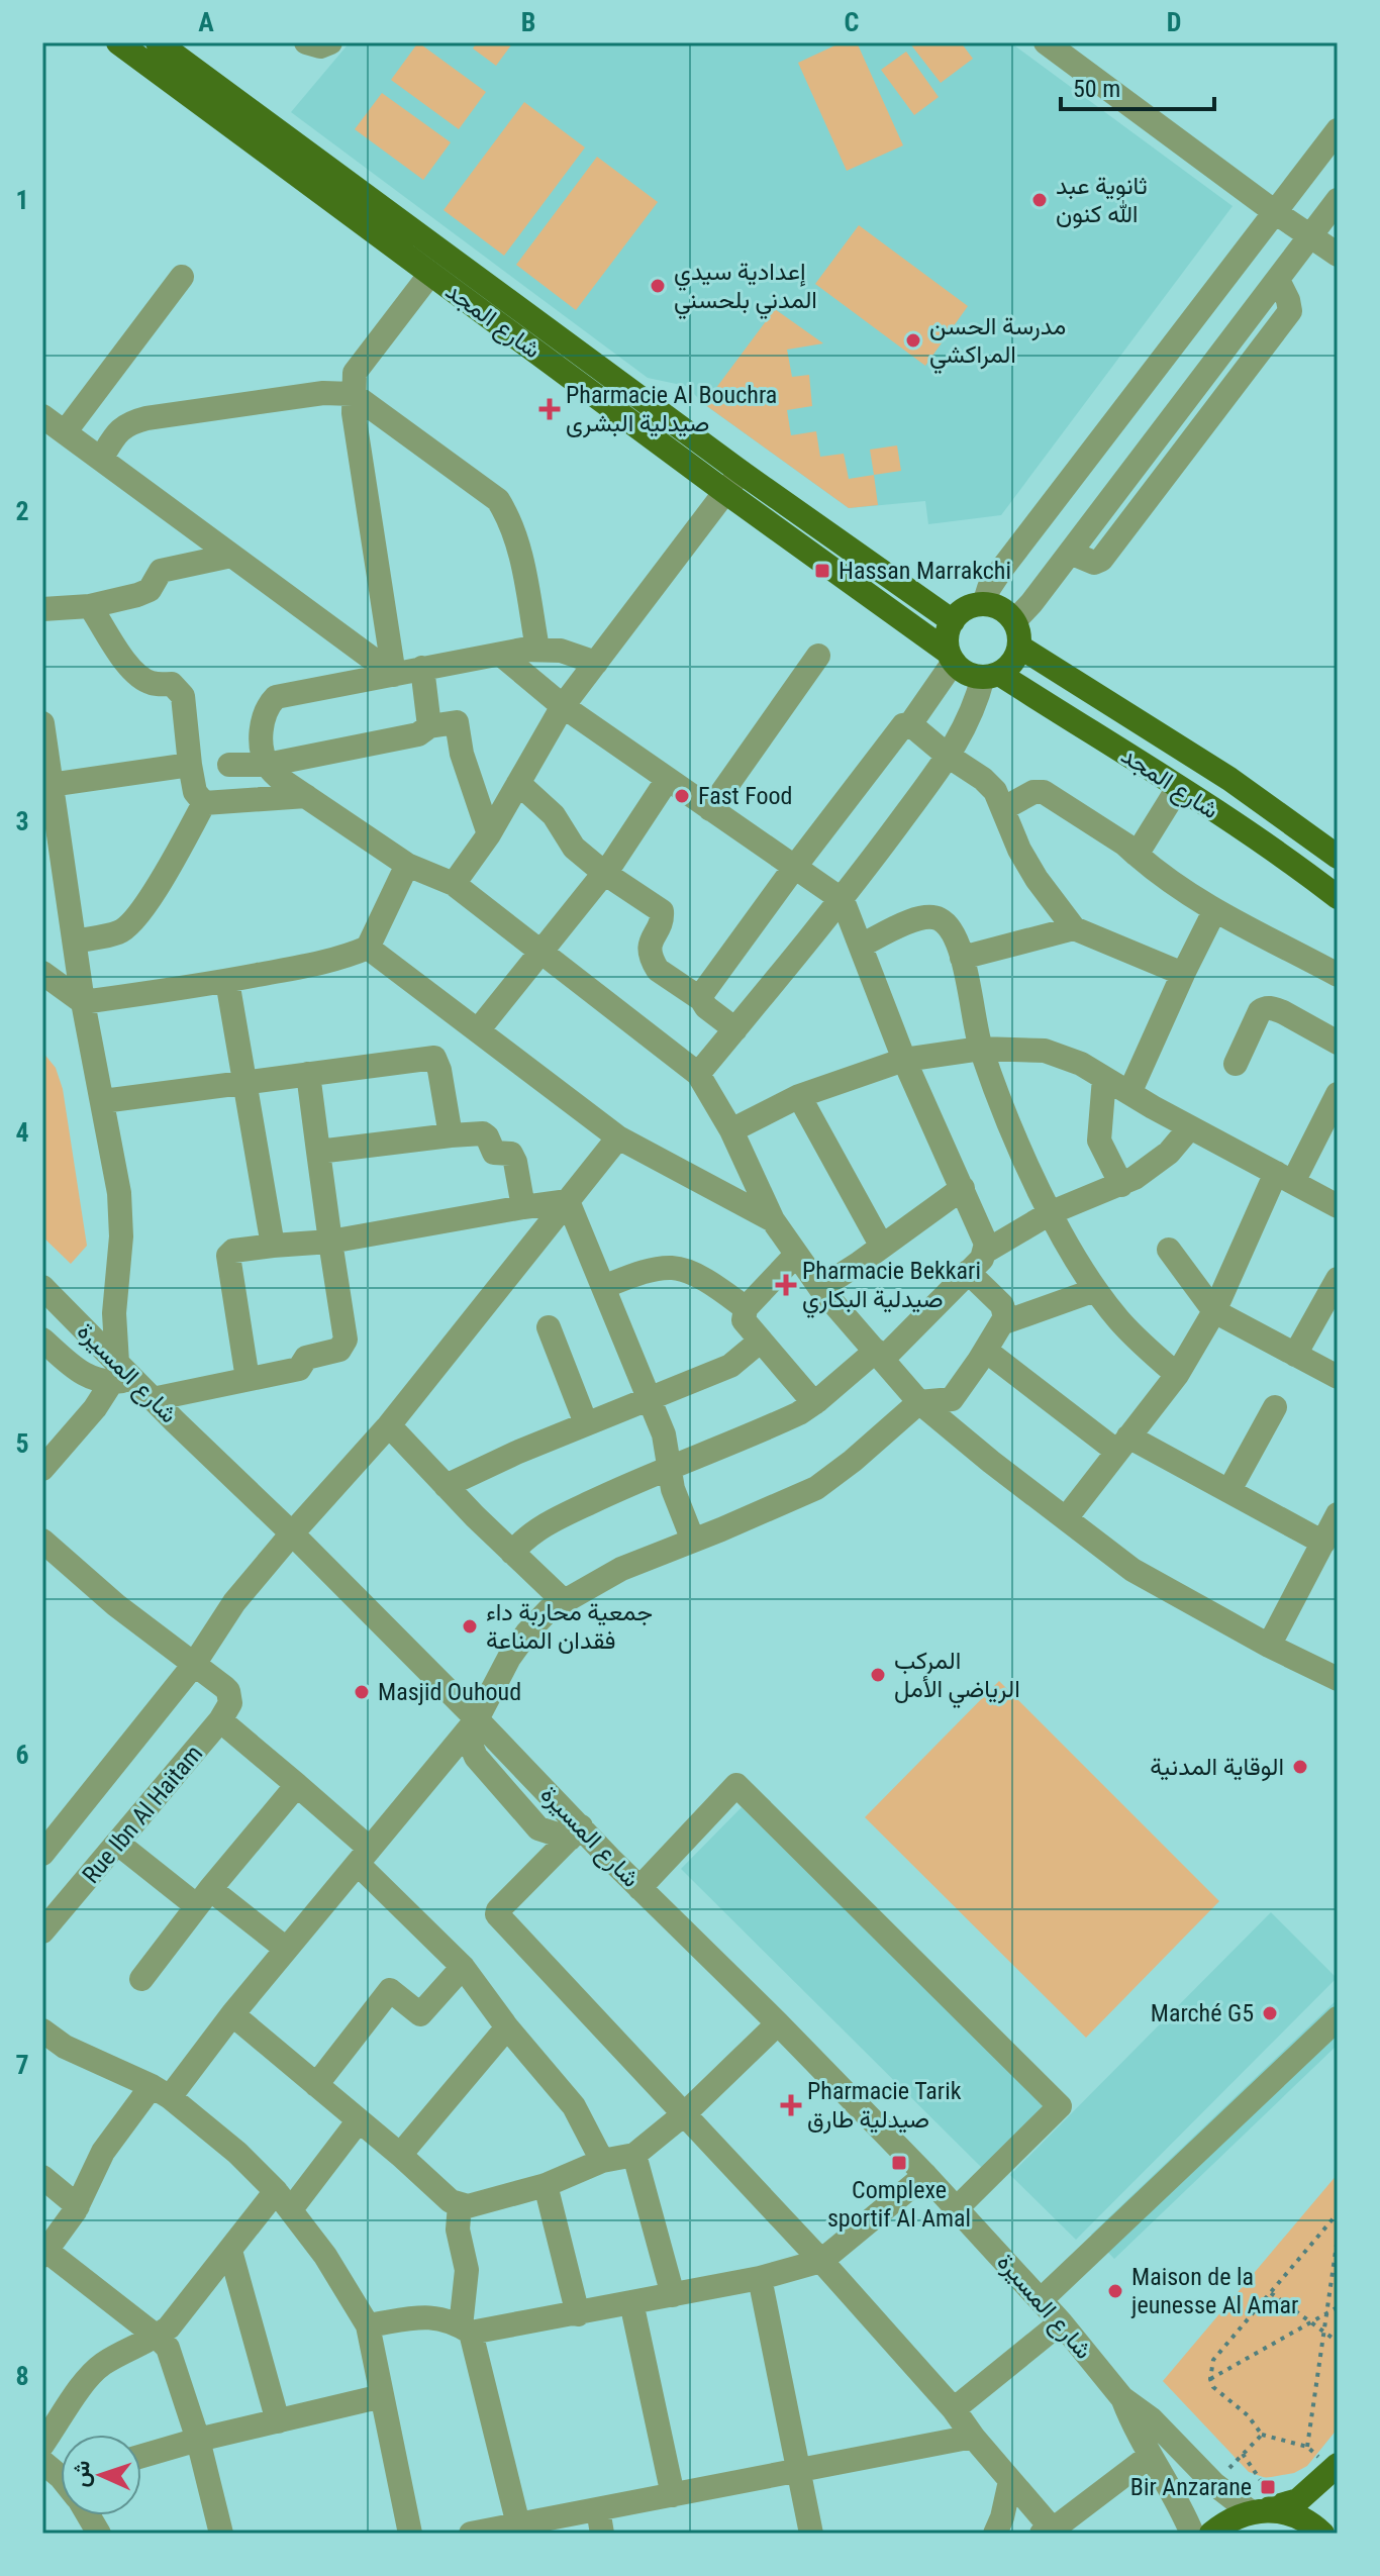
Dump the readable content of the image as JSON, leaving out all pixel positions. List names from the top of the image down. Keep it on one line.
{"streets":{"main road":["شارع المجد"],"street":["شارع المسيرة","Rue Ibn Al Haitam"]},"places":{"other":["ثانوية عبد الله كنون","إعدادية سيدي المدني بلحسني","مدرسة الحسن المراكشي","Fast Food","جمعية محاربة داء فقدان المناعة","المركب الرياضي الأمل","Masjid Ouhoud","الوقاية المدنية","Marché G5","Maison de la jeunesse Al Amar"],"health":["Pharmacie Al Bouchra صيدلية البشرى","Pharmacie Bekkari صيدلية البكاري","Pharmacie Tarik صيدلية طارق"],"transit":["Hassan Marrakchi","Complexe sportif Al Amal","Bir Anzarane"]},"scale_bar":"50 m","north":"left","grid":{"columns":["A","B","C","D"],"rows":["1","2","3","4","5","6","7","8"]}}
